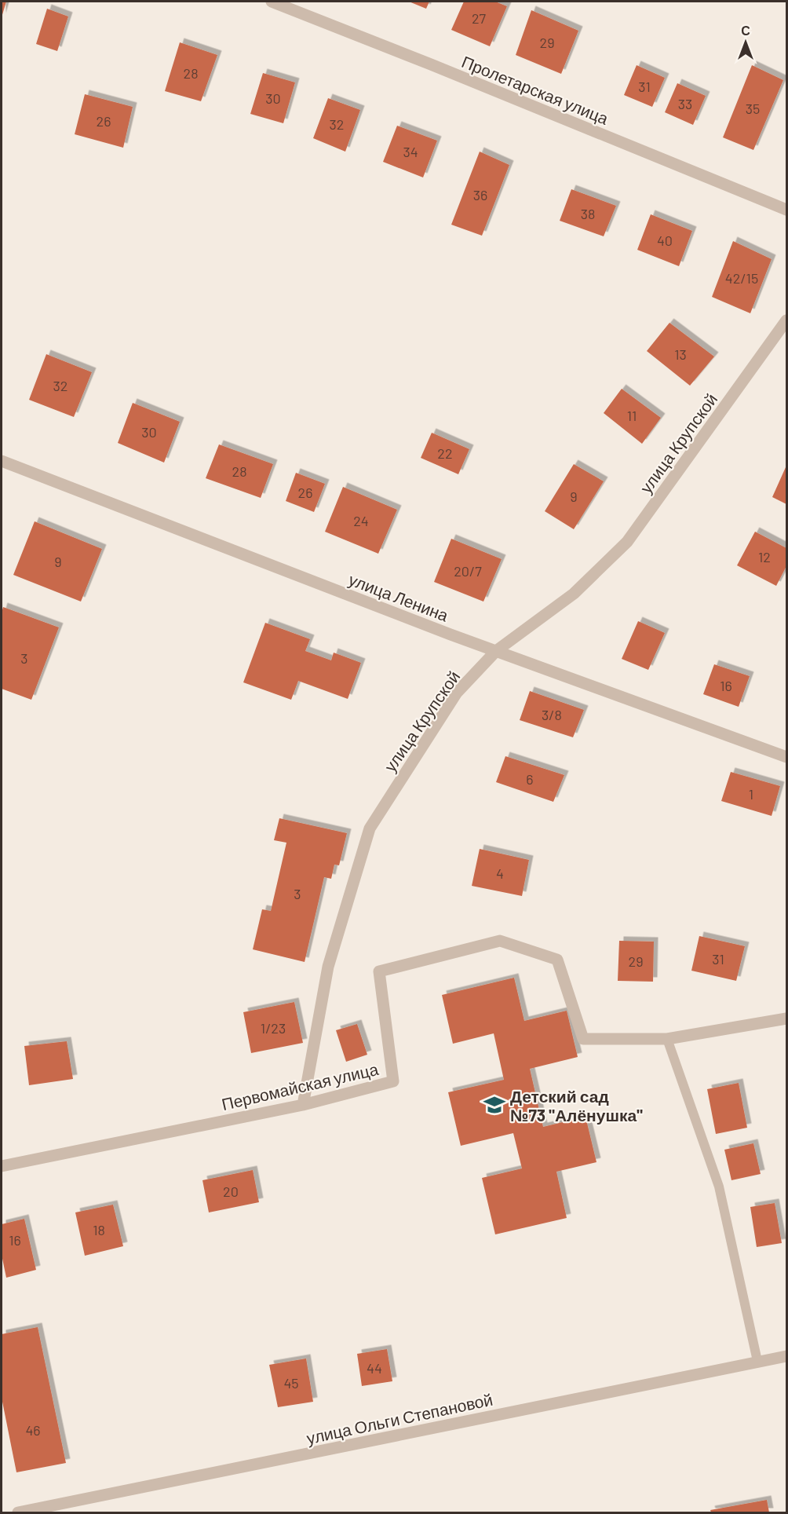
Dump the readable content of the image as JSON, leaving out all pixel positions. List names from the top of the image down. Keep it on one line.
{"streets":{"street":["Пролетарская улица","улица Крупской","улица Ленина","Первомайская улица","улица Ольги Степановой"]},"crossings":[["улица Крупской","улица Ленина"],["улица Крупской","Первомайская улица"]],"places":{"school or university":["Детский сад №73 \"Алёнушка\""]},"house_numbers":["27","29","28","31","30","33","35","26","32","34","36","38","40","42/15","13","32","11","30","22","28","26","9","24","12","9","20/7","3","16","3/8","6","1","4","3","31","29","1/23","20","18","16","44","45","46"],"north":"top"}
